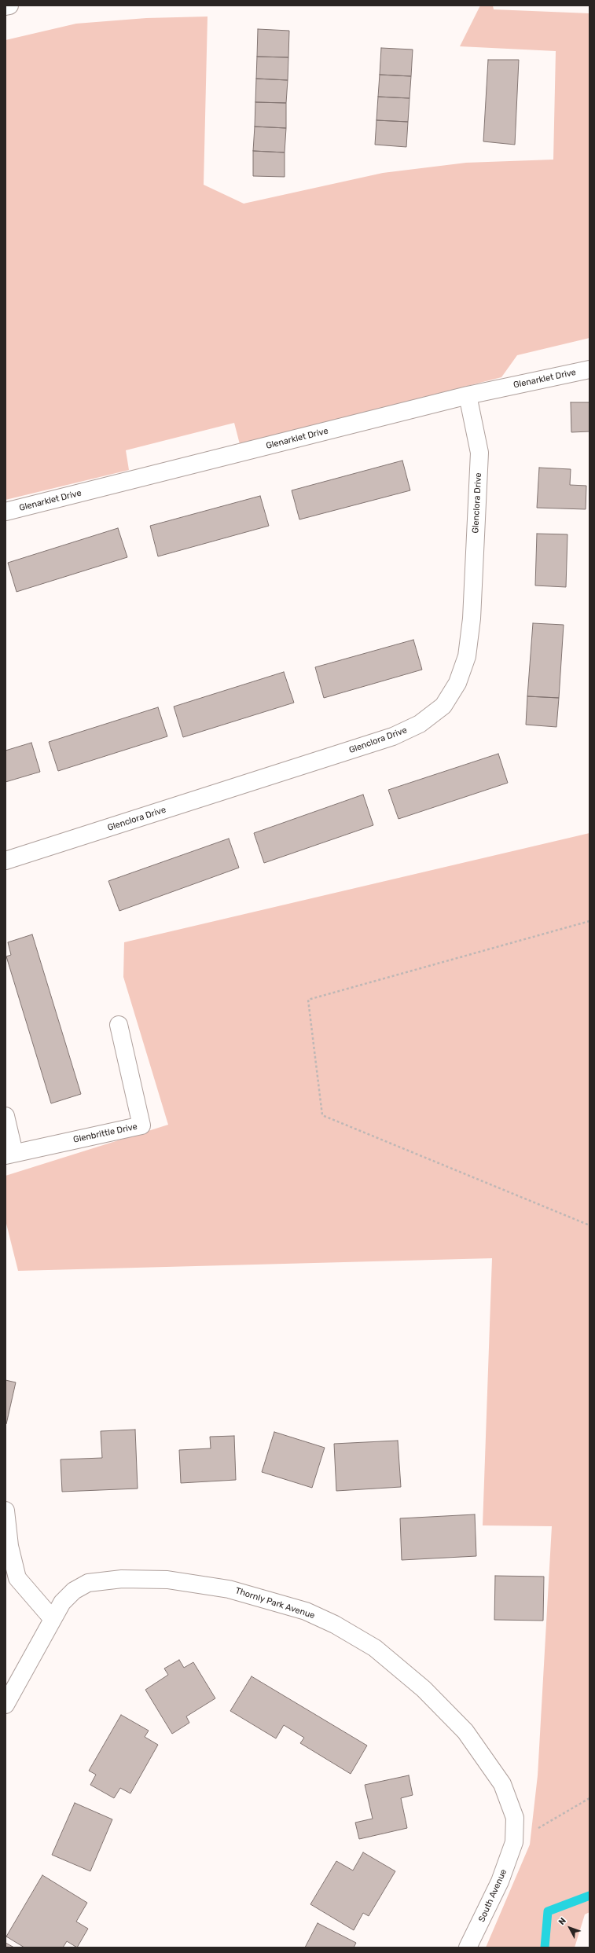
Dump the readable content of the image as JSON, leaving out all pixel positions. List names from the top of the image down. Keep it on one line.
{"streets":{"street":["Glenarklet Drive","Glenclora Drive","Glenbrittle Drive","Thornly Park Avenue","South Avenue"]},"crossings":[["Glenarklet Drive","Glenclora Drive"],["Thornly Park Avenue","South Avenue"]],"north":"top left"}
